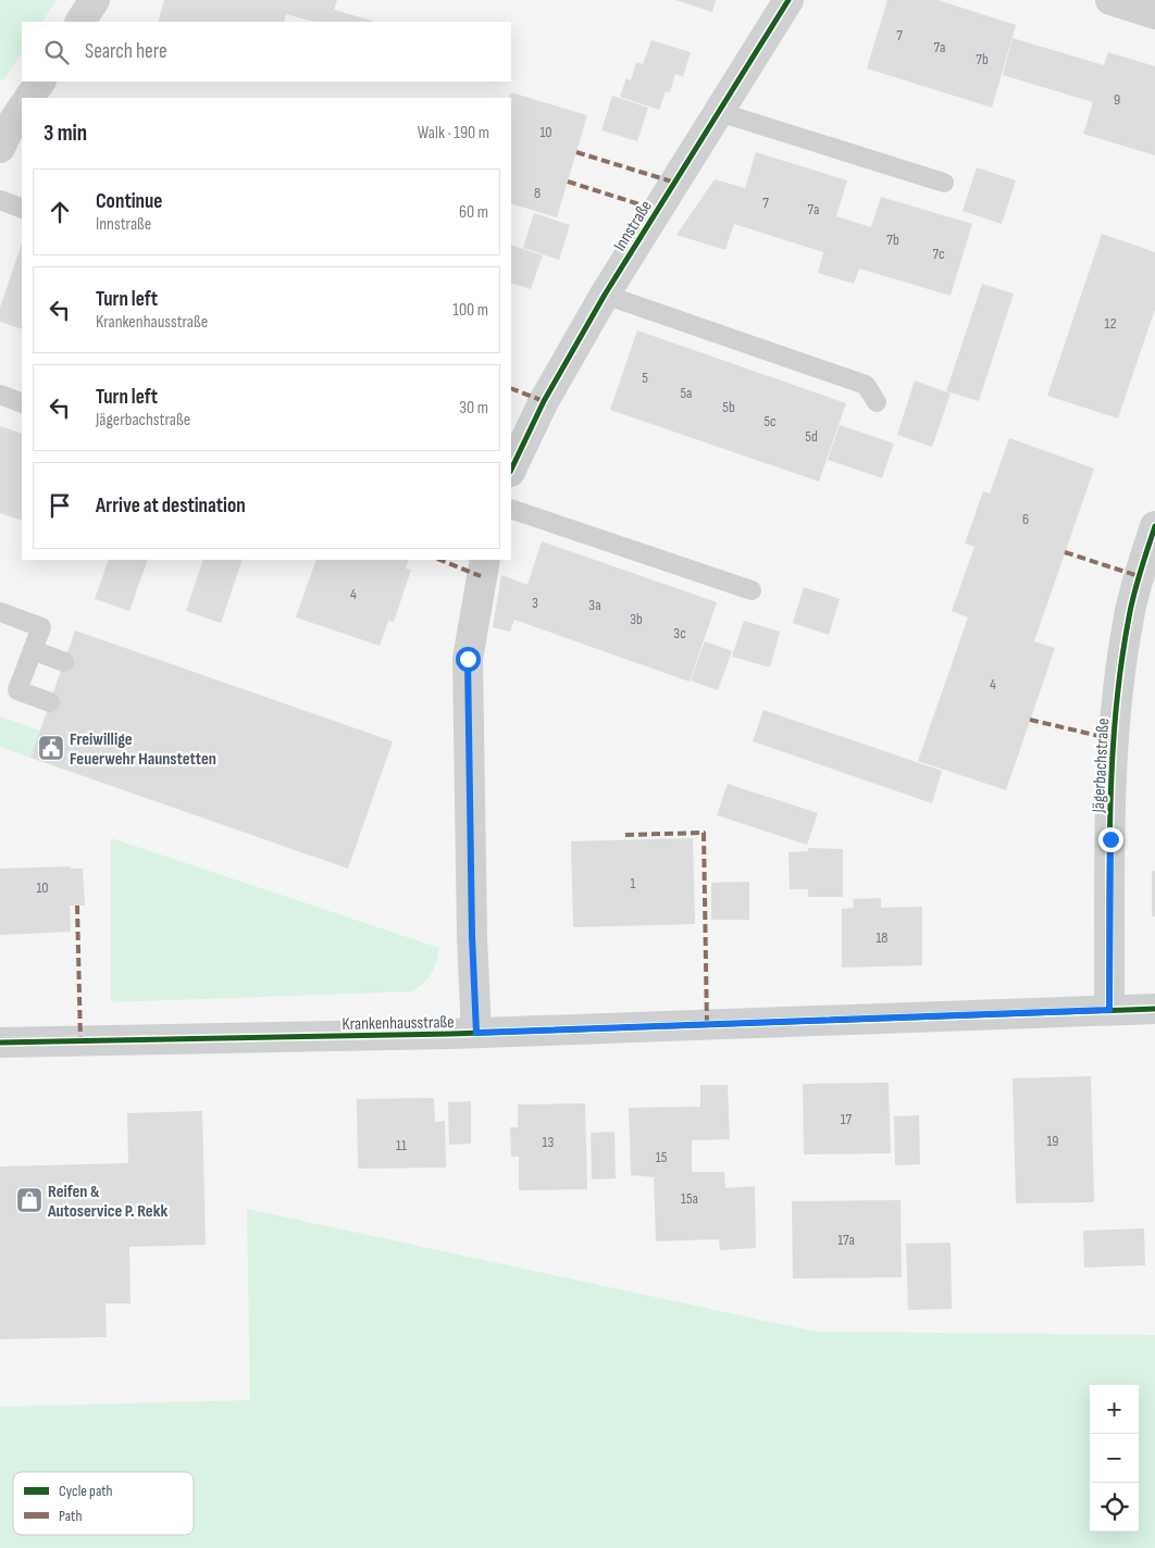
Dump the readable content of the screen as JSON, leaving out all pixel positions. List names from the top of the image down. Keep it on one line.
{"streets":{"street":["Innstraße","Jägerbachstraße","Krankenhausstraße"]},"crossings":[["Jägerbachstraße","Krankenhausstraße"]],"places":{"public building":["Freiwillige Feuerwehr Haunstetten"],"shop":["Reifen & Autoservice P. Rekk"]},"house_numbers":["7","7a","7b","9","10","8","7","7a","7b","7c","12","5","5a","5b","5c","5d","6","4","3","3a","3b","3c","4","1","10","18","17","19","13","11","15","15a","17a"],"legend":["Cycle path","Path"],"page":{"search":"Search here","heading":["3 min","Walk · 190 m"],"list":[["Continue","Innstraße","60 m"],["Turn left","Krankenhausstraße","100 m"],["Turn left","Jägerbachstraße","30 m"],"Arrive at destination"],"map_buttons":["+","−"]}}
